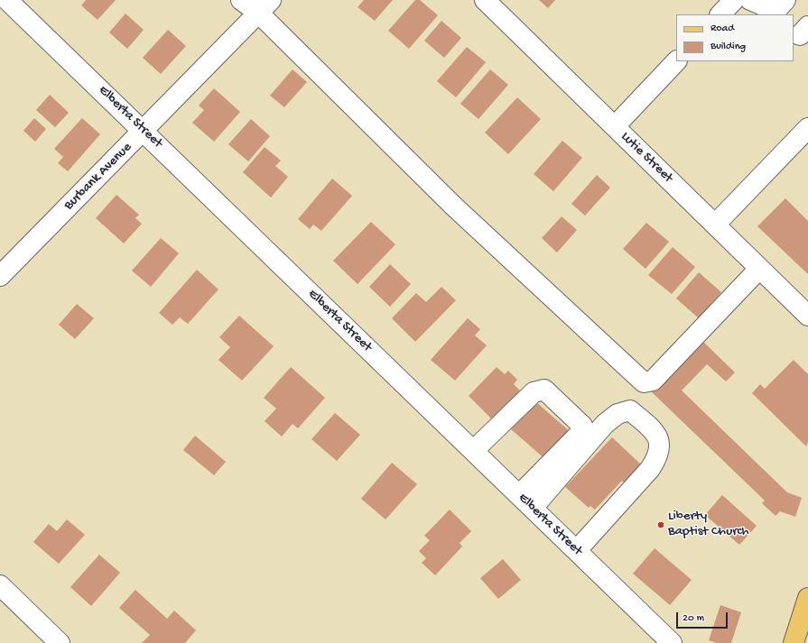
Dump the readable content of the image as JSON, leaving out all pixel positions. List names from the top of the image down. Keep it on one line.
{"streets":{"street":["Elberta Street","Lutie Street","Burbank Avenue"]},"crossings":[["Elberta Street","Burbank Avenue"]],"places":["Liberty Baptist Church"],"legend":["Road","Building"],"scale_bar":"20 m"}
